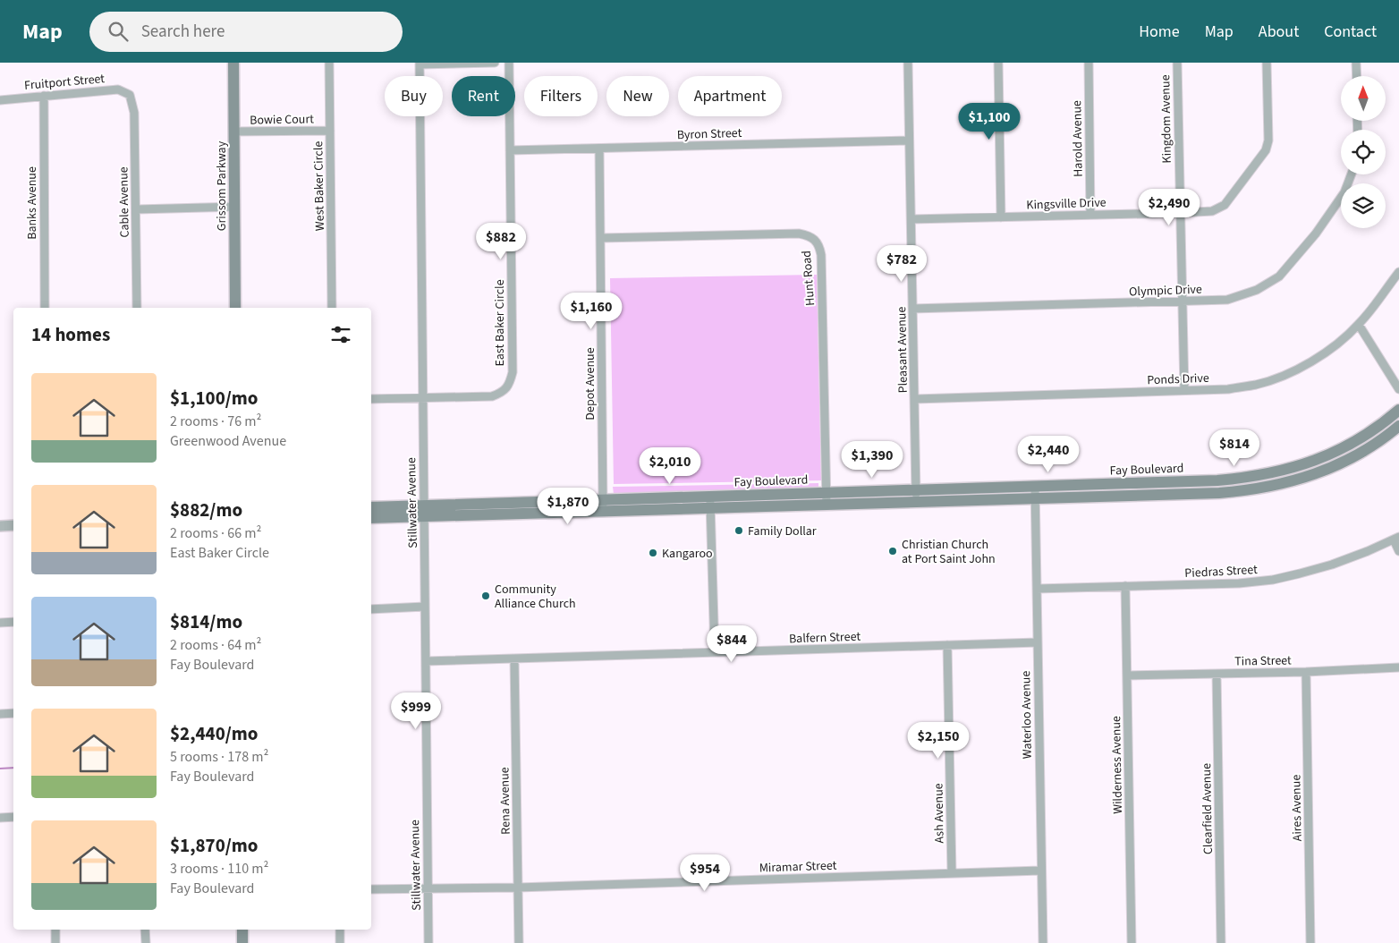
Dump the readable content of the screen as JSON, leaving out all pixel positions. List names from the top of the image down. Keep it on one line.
{"streets":{"main road":["Grissom Parkway","Fay Boulevard"],"street":["Fruitport Street","Bowie Court","Kingdom Avenue","Byron Street","Harold Avenue","West Baker Circle","Cable Avenue","Banks Avenue","Kingsville Drive","Hunt Road","Olympic Drive","East Baker Circle","Pleasant Avenue","Ponds Drive","Depot Avenue","Stillwater Avenue","Piedras Street","Balfern Street","Tina Street","Waterloo Avenue","Wilderness Avenue","Rena Avenue","Aires Avenue","Clearfield Avenue","Ash Avenue","Miramar Street"]},"crossings":[["Fruitport Street","Cable Avenue"],["Fruitport Street","Banks Avenue"],["Bowie Court","Grissom Parkway"],["Bowie Court","West Baker Circle"],["Kingdom Avenue","Kingsville Drive"],["Kingdom Avenue","Olympic Drive"],["Kingdom Avenue","Ponds Drive"],["Byron Street","East Baker Circle"],["Byron Street","Pleasant Avenue"],["Byron Street","Depot Avenue"],["Harold Avenue","Kingsville Drive"],["Kingsville Drive","Pleasant Avenue"],["Hunt Road","Depot Avenue"],["Hunt Road","Fay Boulevard"],["Olympic Drive","Pleasant Avenue"],["East Baker Circle","Stillwater Avenue"],["Pleasant Avenue","Ponds Drive"],["Pleasant Avenue","Fay Boulevard"],["Depot Avenue","Fay Boulevard"],["Fay Boulevard","Stillwater Avenue"],["Fay Boulevard","Waterloo Avenue"],["Stillwater Avenue","Balfern Street"],["Stillwater Avenue","Miramar Street"],["Piedras Street","Waterloo Avenue"],["Piedras Street","Wilderness Avenue"],["Balfern Street","Waterloo Avenue"],["Balfern Street","Rena Avenue"],["Balfern Street","Ash Avenue"],["Tina Street","Wilderness Avenue"],["Tina Street","Aires Avenue"],["Tina Street","Clearfield Avenue"],["Waterloo Avenue","Miramar Street"],["Rena Avenue","Miramar Street"],["Ash Avenue","Miramar Street"]],"places":["Family Dollar","Christian Church at Port Saint John","Kangaroo","Community Alliance Church"],"north":"top","page":{"header":"Map","search":"Search here","nav":["Home","Map","About","Contact"],"chip":["Buy","Rent","Filters","New","Apartment"],"price":["$1,100","$2,490","$882","$782","$1,160","$814","$2,440","$1,390","$2,010","$1,870","$844","$999","$2,150","$954"],"heading":"14 homes","list":[{"name":"$1,100/mo","note":"2 rooms · 76 m² · Greenwood Avenue"},{"name":"$882/mo","note":"2 rooms · 66 m² · East Baker Circle"},{"name":"$814/mo","note":"2 rooms · 64 m² · Fay Boulevard"},{"name":"$2,440/mo","note":"5 rooms · 178 m² · Fay Boulevard"},{"name":"$1,870/mo","note":"3 rooms · 110 m² · Fay Boulevard"}]}}
